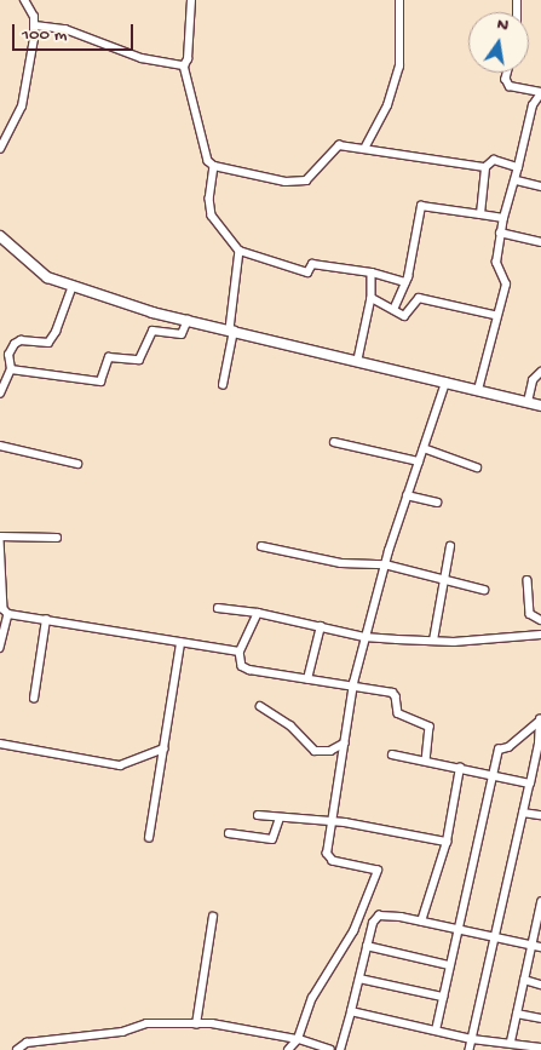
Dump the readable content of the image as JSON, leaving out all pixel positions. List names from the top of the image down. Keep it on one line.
{"scale_bar":"100 m","north":"top"}
